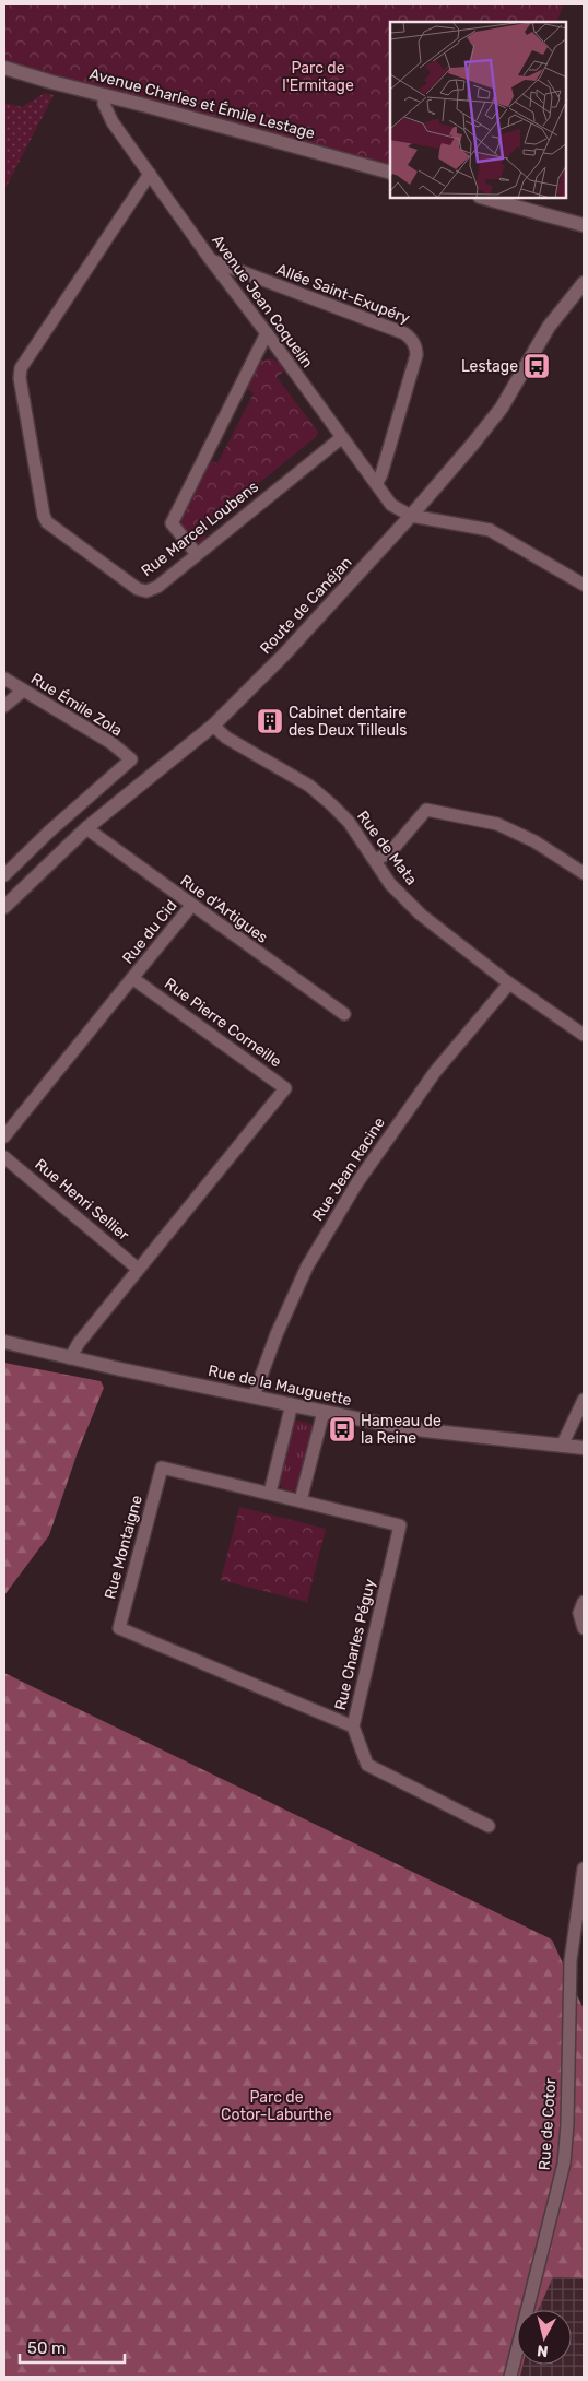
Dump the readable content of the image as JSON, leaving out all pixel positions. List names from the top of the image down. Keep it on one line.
{"streets":{"street":["Avenue Charles et Émile Lestage","Allée Saint-Exupéry","Avenue Jean Coquelin","Rue Marcel Loubens","Route de Canéjan","Rue Émile Zola","Rue de Mata","Rue d'Artigues","Rue du Cid","Rue Pierre Corneille","Rue Jean Racine","Rue Henri Sellier","Rue de la Mauguette","Rue Montaigne","Rue Charles Péguy","Rue de Cotor"]},"crossings":[["Avenue Charles et Émile Lestage","Avenue Jean Coquelin"],["Allée Saint-Exupéry","Avenue Jean Coquelin"],["Avenue Jean Coquelin","Rue Marcel Loubens"],["Avenue Jean Coquelin","Route de Canéjan"],["Route de Canéjan","Rue de Mata"],["Route de Canéjan","Rue d'Artigues"],["Rue de Mata","Rue Jean Racine"],["Rue d'Artigues","Rue du Cid"],["Rue du Cid","Rue Pierre Corneille"],["Rue Pierre Corneille","Rue Henri Sellier"],["Rue Pierre Corneille","Rue de la Mauguette"],["Rue Jean Racine","Rue de la Mauguette"],["Rue Montaigne","Rue Charles Péguy"]],"parks":["Parc de l'Ermitage","Parc de Cotor-Laburthe"],"places":{"bus stop":["Lestage","Hameau de la Reine"],"building":["Cabinet dentaire des Deux Tilleuls"]},"scale_bar":"50 m","north":"bottom"}
